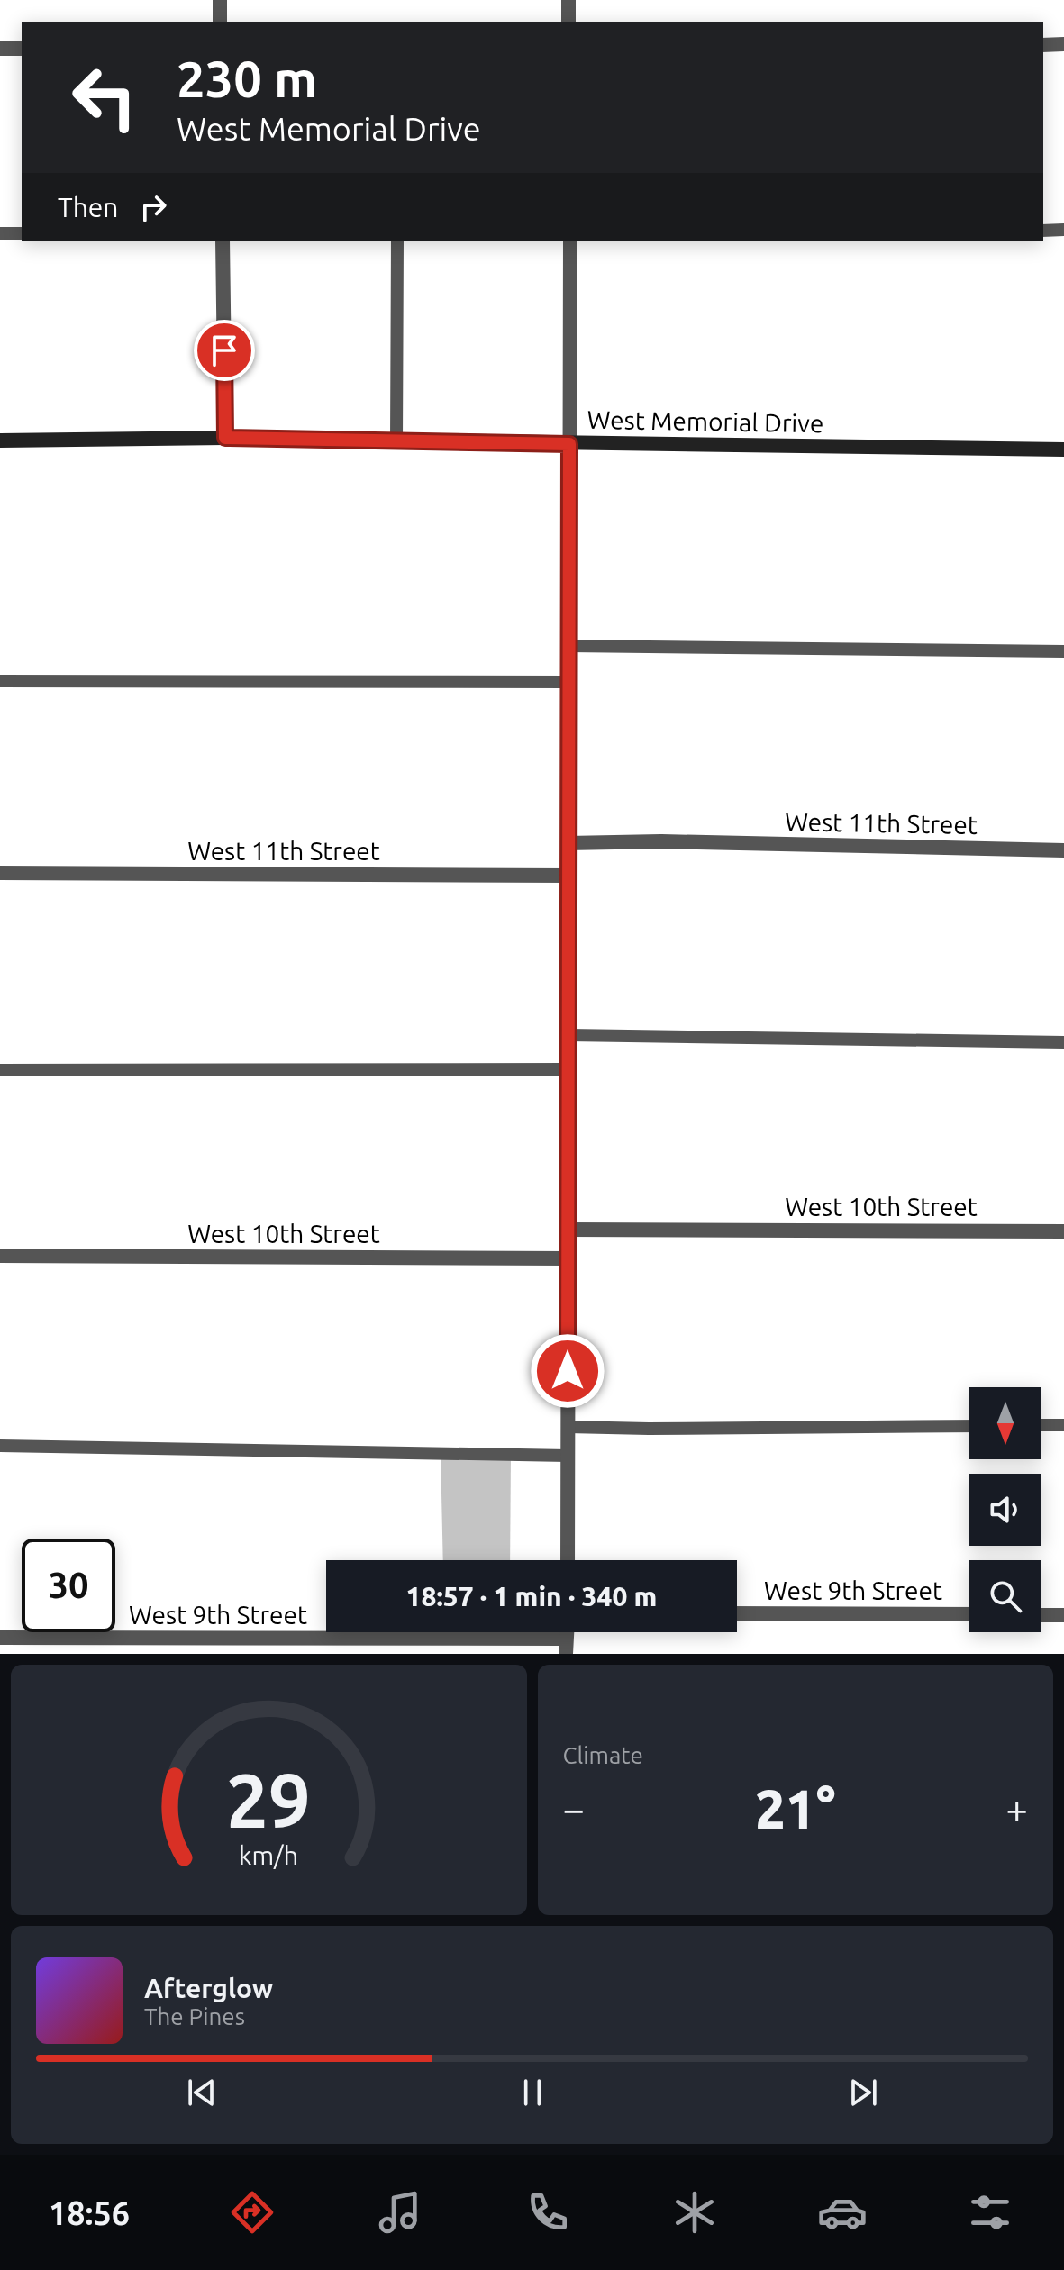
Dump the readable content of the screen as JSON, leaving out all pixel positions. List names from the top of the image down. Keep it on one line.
{"streets":{"main road":["West Memorial Drive"],"street":["West 11th Street","West 10th Street","West 9th Street"]},"north":"bottom","page":{"turn":["230 m","West Memorial Drive"],"then":"Then","limit":"30","trip":"18:57 · 1 min · 340 m","tile":"Climate","heat":["−","21°","+"],"song":["Afterglow","The Pines"],"tabs":"18:56","gauge":["29","km/h"]}}
